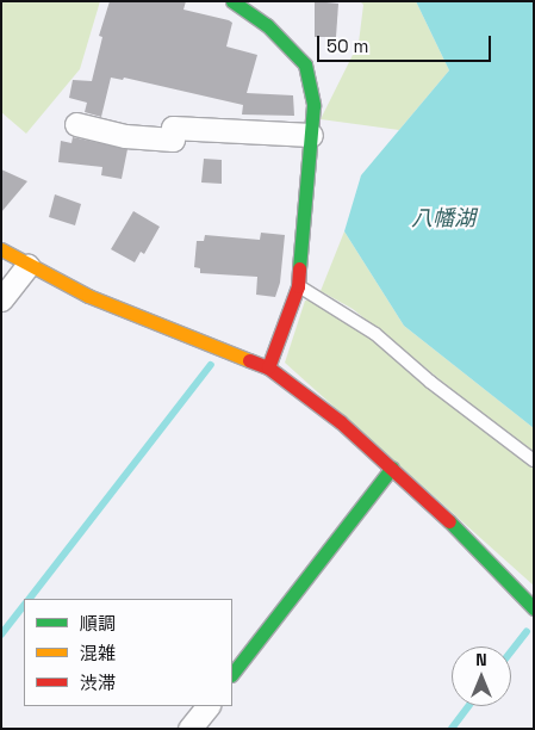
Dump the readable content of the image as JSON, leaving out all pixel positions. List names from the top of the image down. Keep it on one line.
{"water":["八幡湖"],"legend":["順調","混雑","渋滞"],"scale_bar":"50 m","north":"top"}
